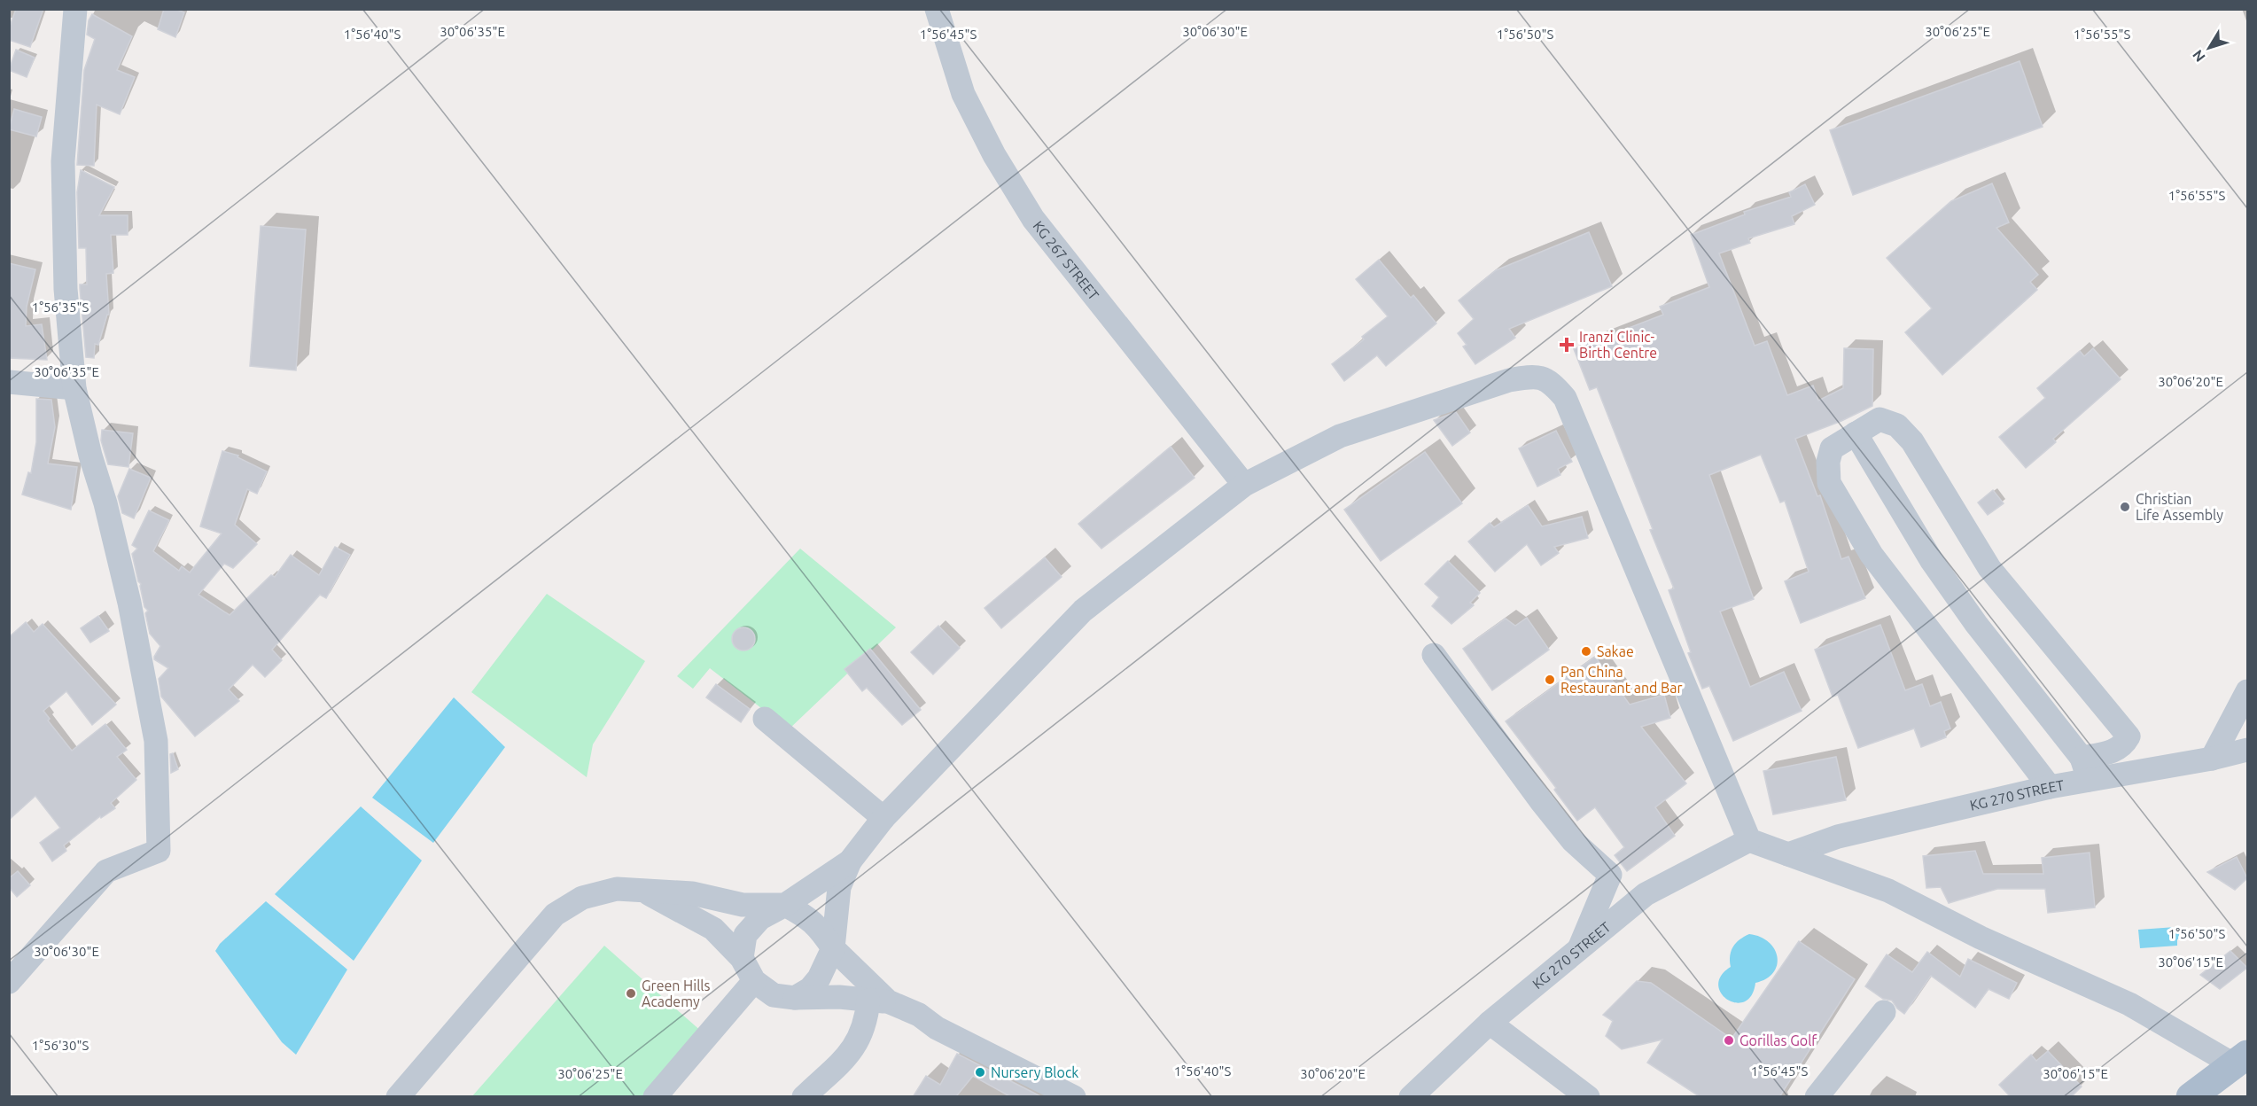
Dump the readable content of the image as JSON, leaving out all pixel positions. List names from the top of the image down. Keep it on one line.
{"streets":{"street":["KG 267 STREET","KG 270 STREET"]},"places":{"health":["Iranzi Clinic- Birth Centre"],"other":["Christian Life Assembly","Sakae","Pan China Restaurant and Bar","Green Hills Academy","Gorillas Golf","Nursery Block"]},"north":"bottom left","coordinates":["30°06'35\"E","30°06'30\"E","30°06'25\"E","1°56'55\"S","1°56'40\"S","1°56'45\"S","1°56'50\"S","1°56'35\"S","30°06'20\"E","30°06'15\"E","1°56'30\"S"]}
